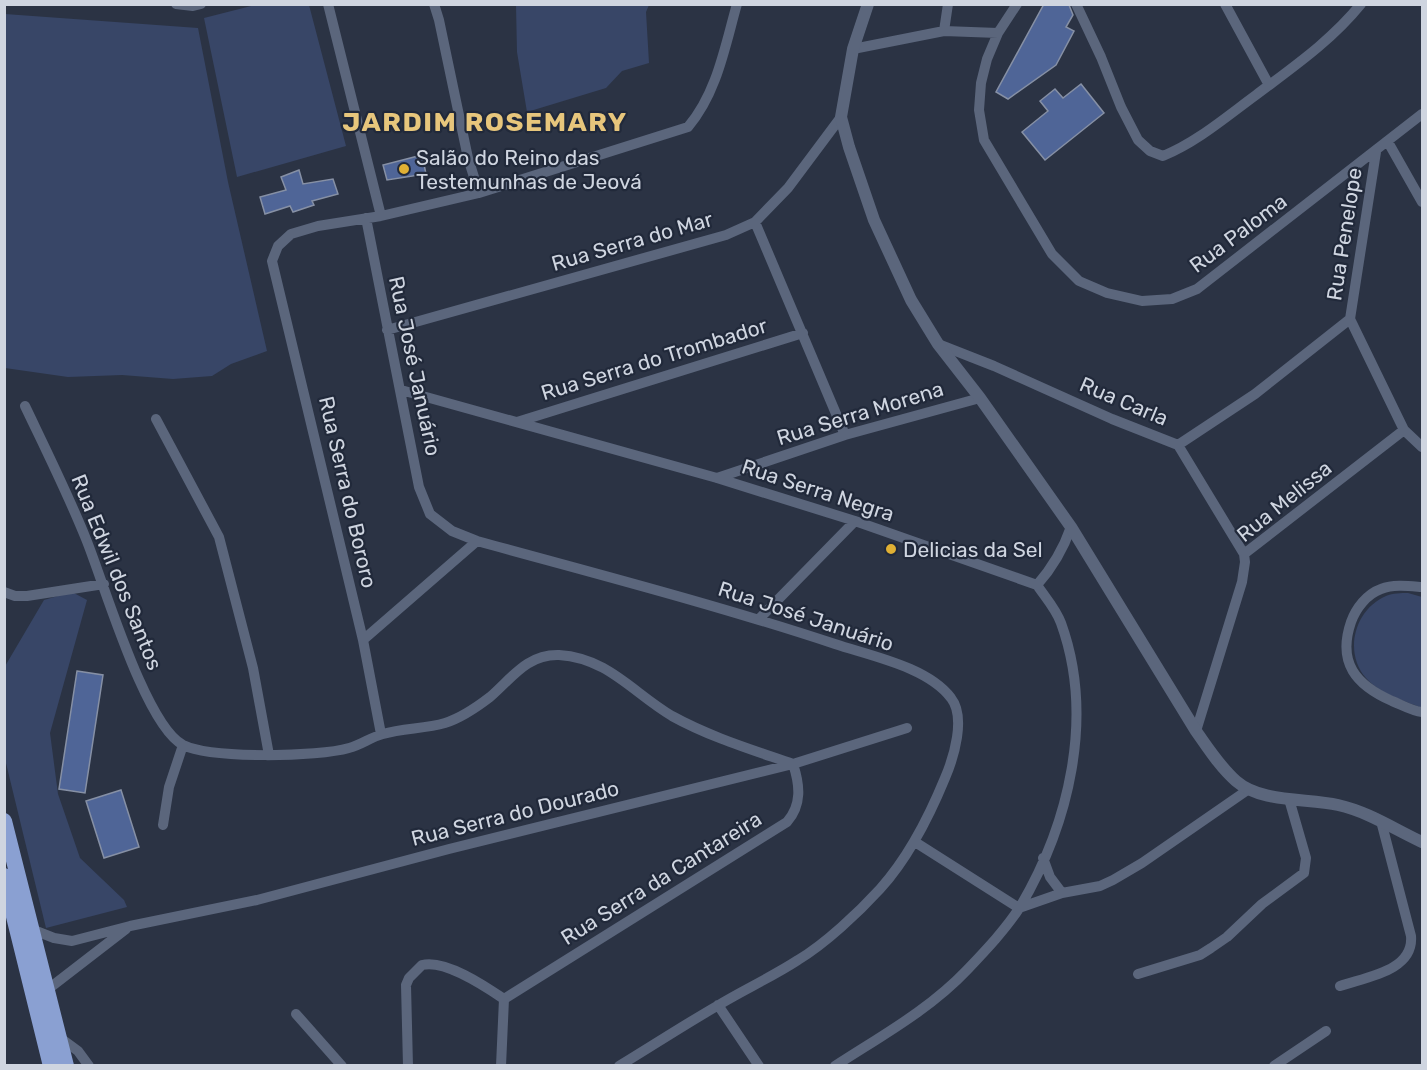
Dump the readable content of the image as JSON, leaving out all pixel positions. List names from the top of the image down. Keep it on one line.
{"streets":{"street":["Rua Paloma","Rua Penelope","Rua Serra do Mar","Rua Serra do Trombador","Rua José Januário","Rua Carla","Rua Serra Morena","Rua Serra Negra","Rua Serra do Bororo","Rua Melissa","Rua Edwil dos Santos","Rua Serra do Dourado","Rua Serra da Cantareira"]},"crossings":[["Rua Paloma","Rua Penelope"],["Rua Penelope","Rua Melissa"],["Rua Serra do Mar","Rua José Januário"],["Rua Serra do Trombador","Rua Serra Negra"],["Rua José Januário","Rua Serra Negra"],["Rua José Januário","Rua Serra do Bororo"],["Rua Carla","Rua Melissa"],["Rua Serra Morena","Rua Serra Negra"],["Rua Serra do Dourado","Rua Serra da Cantareira"]],"districts":["JARDIM ROSEMARY"],"places":["Salão do Reino das Testemunhas de Jeová","Delicias da Sel"]}
